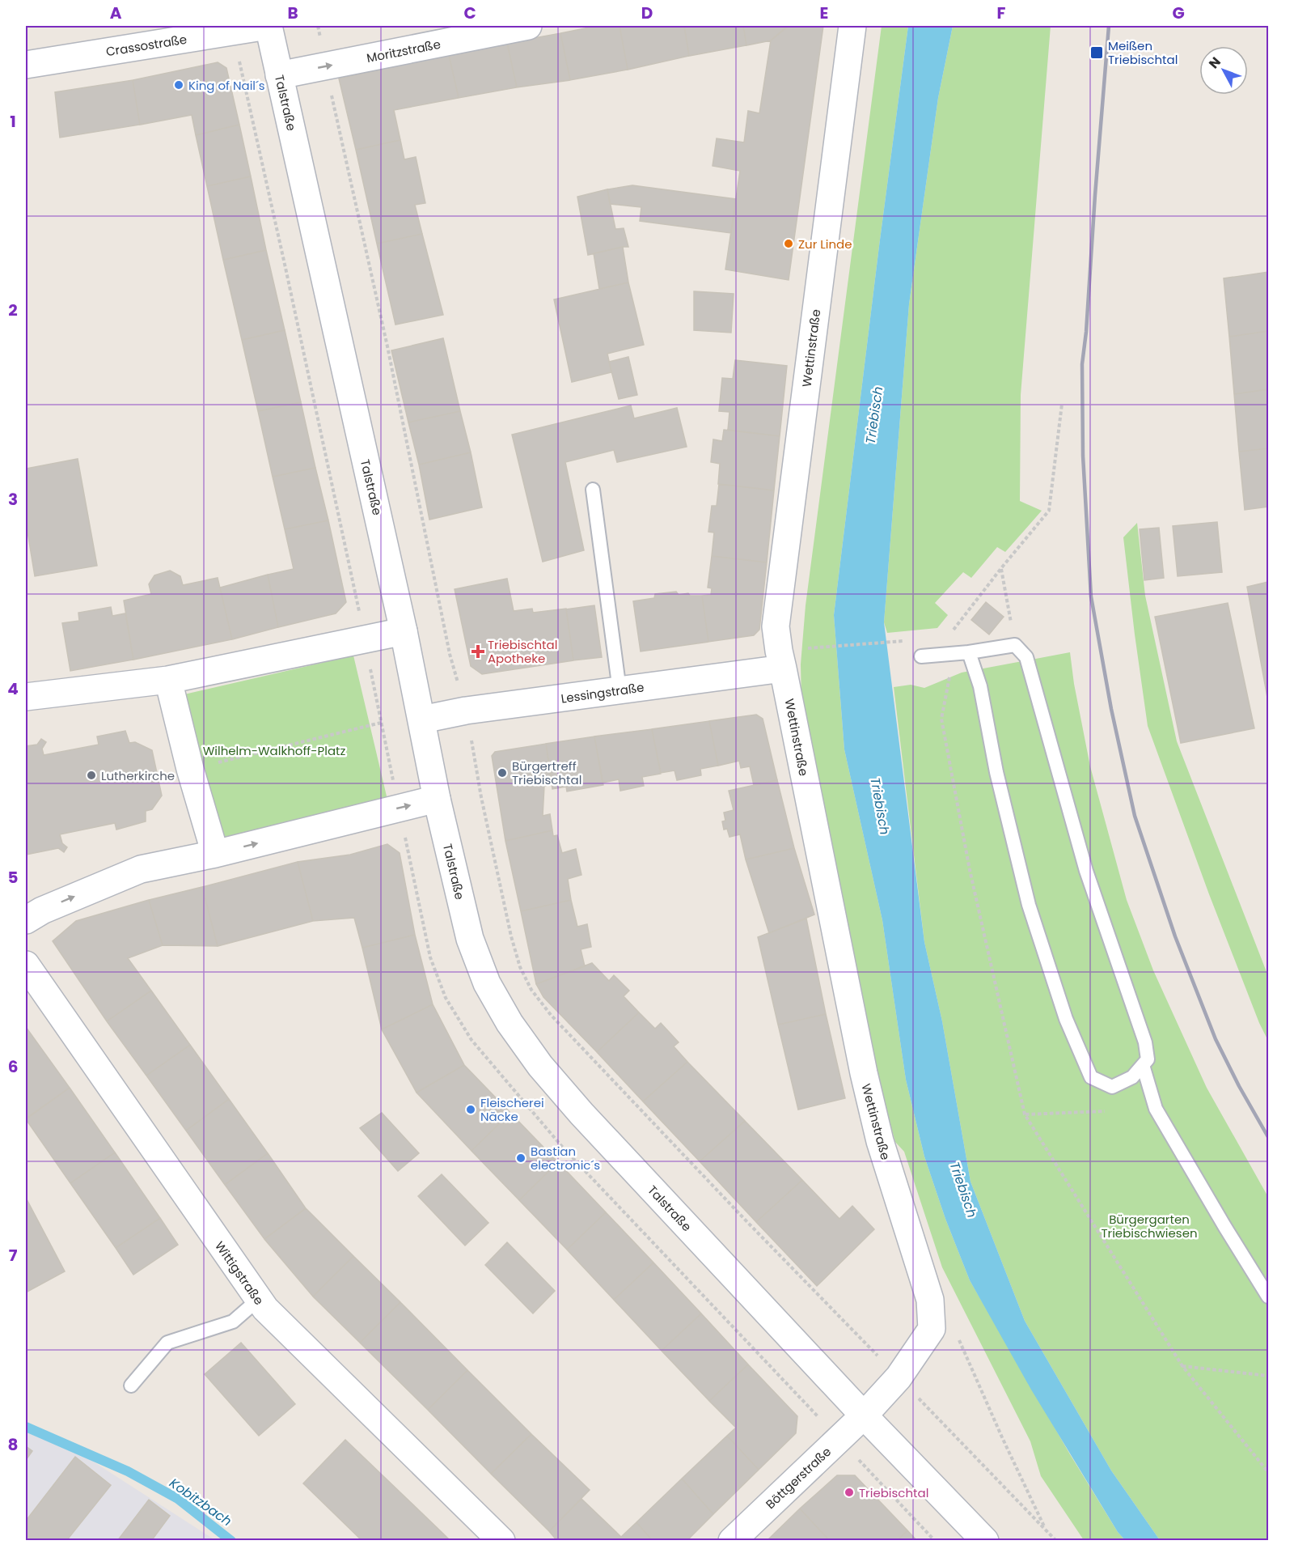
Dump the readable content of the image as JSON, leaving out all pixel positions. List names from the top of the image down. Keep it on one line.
{"streets":{"street":["Crassostraße","Moritzstraße","Talstraße","Wettinstraße","Lessingstraße","Wittigstraße","Böttgerstraße"]},"crossings":[["Crassostraße","Talstraße"],["Moritzstraße","Talstraße"],["Talstraße","Wettinstraße"],["Talstraße","Lessingstraße"],["Talstraße","Böttgerstraße"],["Wettinstraße","Lessingstraße"],["Wettinstraße","Böttgerstraße"]],"water":["Triebisch","Kobitzbach"],"parks":["Wilhelm-Walkhoff-Platz","Bürgergarten Triebischwiesen"],"places":{"transit":["Meißen Triebischtal"],"other":["King of Nail´s","Zur Linde","Bürgertreff Triebischtal","Lutherkirche","Fleischerei Näcke","Bastian electronic´s","Triebischtal"],"health":["Triebischtal Apotheke"]},"north":"top left","grid":{"columns":["A","B","C","D","E","F","G"],"rows":["1","2","3","4","5","6","7","8"]}}
